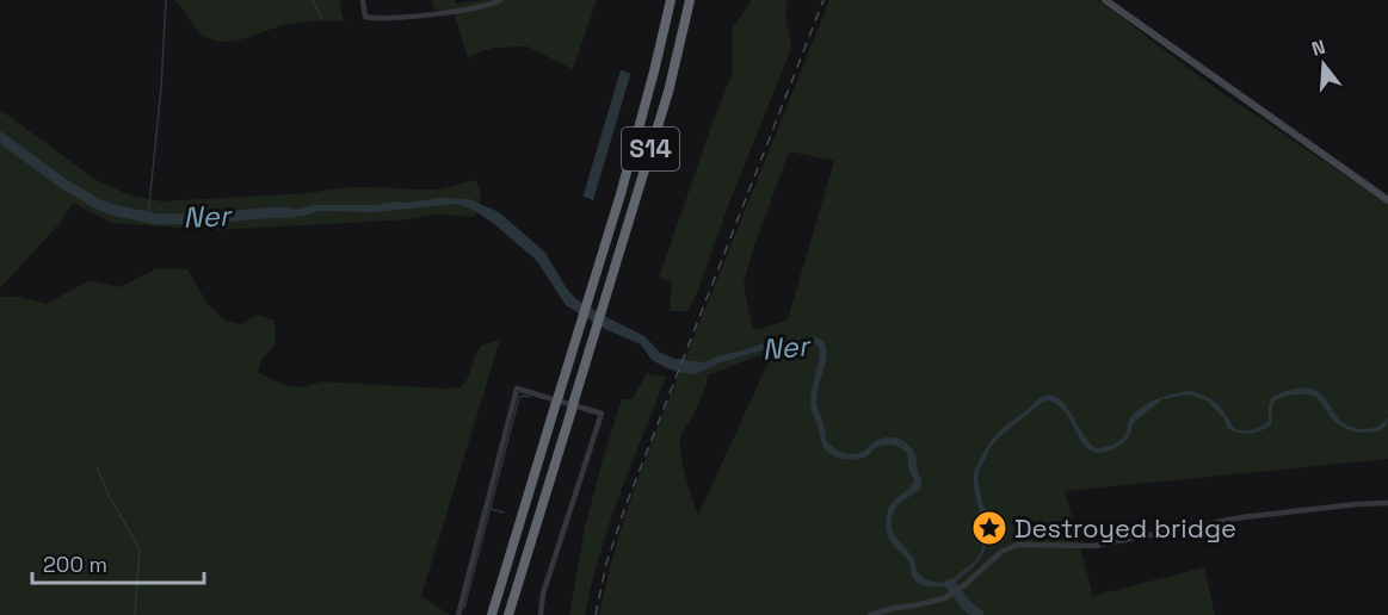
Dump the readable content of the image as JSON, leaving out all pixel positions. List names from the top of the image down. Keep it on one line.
{"streets":{"highway":["S14"]},"water":["Ner"],"places":{"place":["Destroyed bridge"]},"scale_bar":"200 m","north":"top"}
